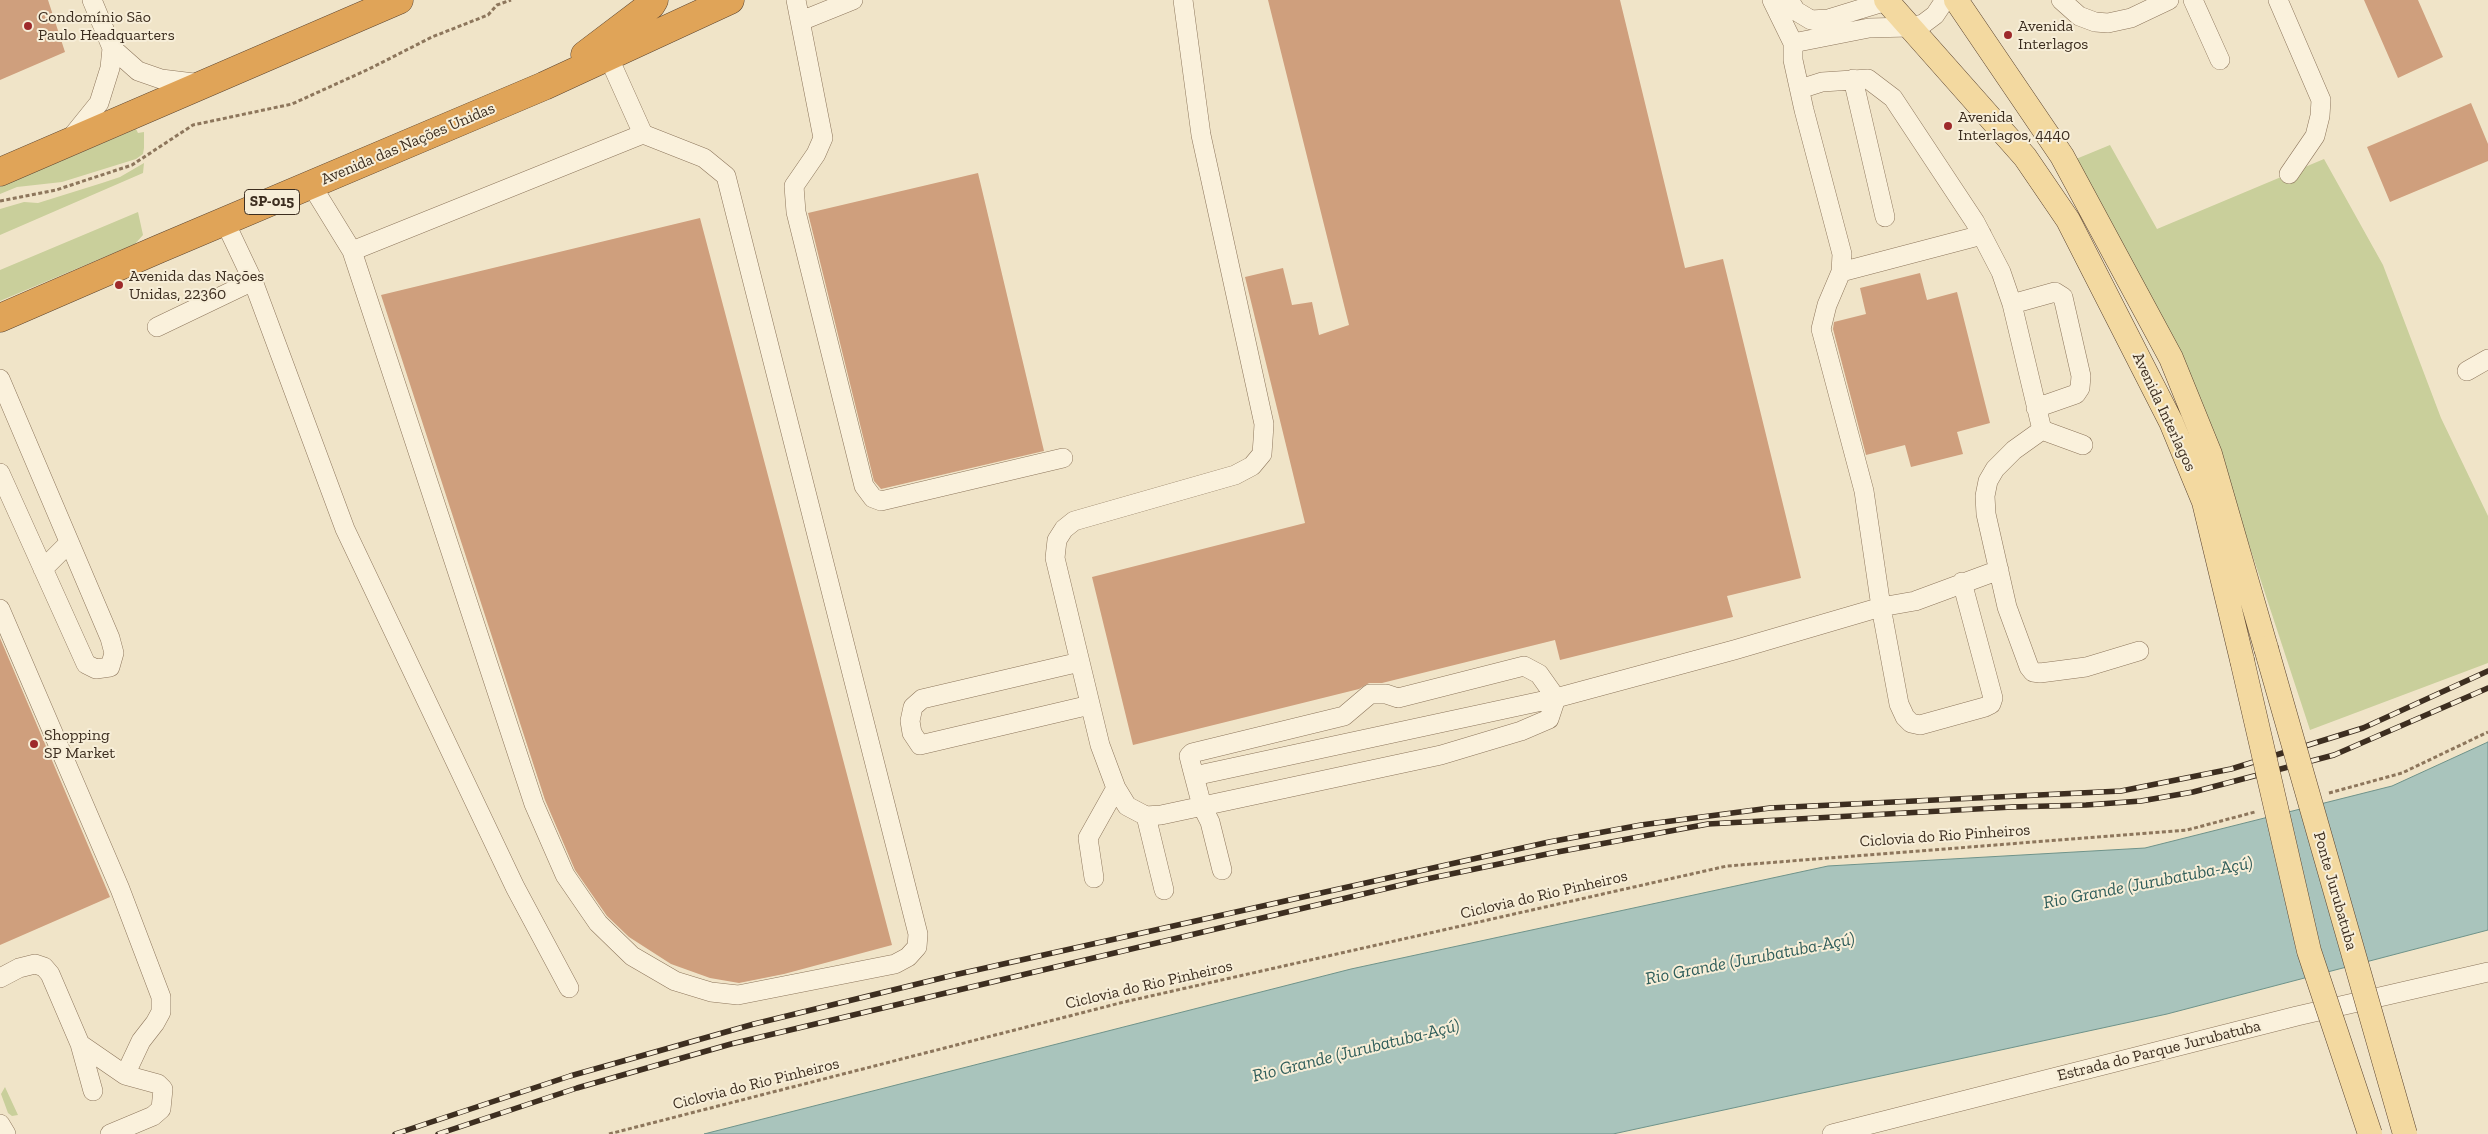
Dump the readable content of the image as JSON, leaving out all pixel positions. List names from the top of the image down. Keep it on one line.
{"streets":{"highway":["Avenida das Nações Unidas","SP-015"],"main road":["Avenida Interlagos","Ponte Jurubatuba"],"lane":["Estrada do Parque Jurubatuba"],"path":["Ciclovia do Rio Pinheiros"]},"crossings":[["Avenida Interlagos","Ponte Jurubatuba"]],"water":["Rio Grande (Jurubatuba-Açú)"],"places":["Condomínio São Paulo Headquarters","Avenida Interlagos","Avenida Interlagos, 4440","Avenida das Nações Unidas, 22360","Shopping SP Market"]}
